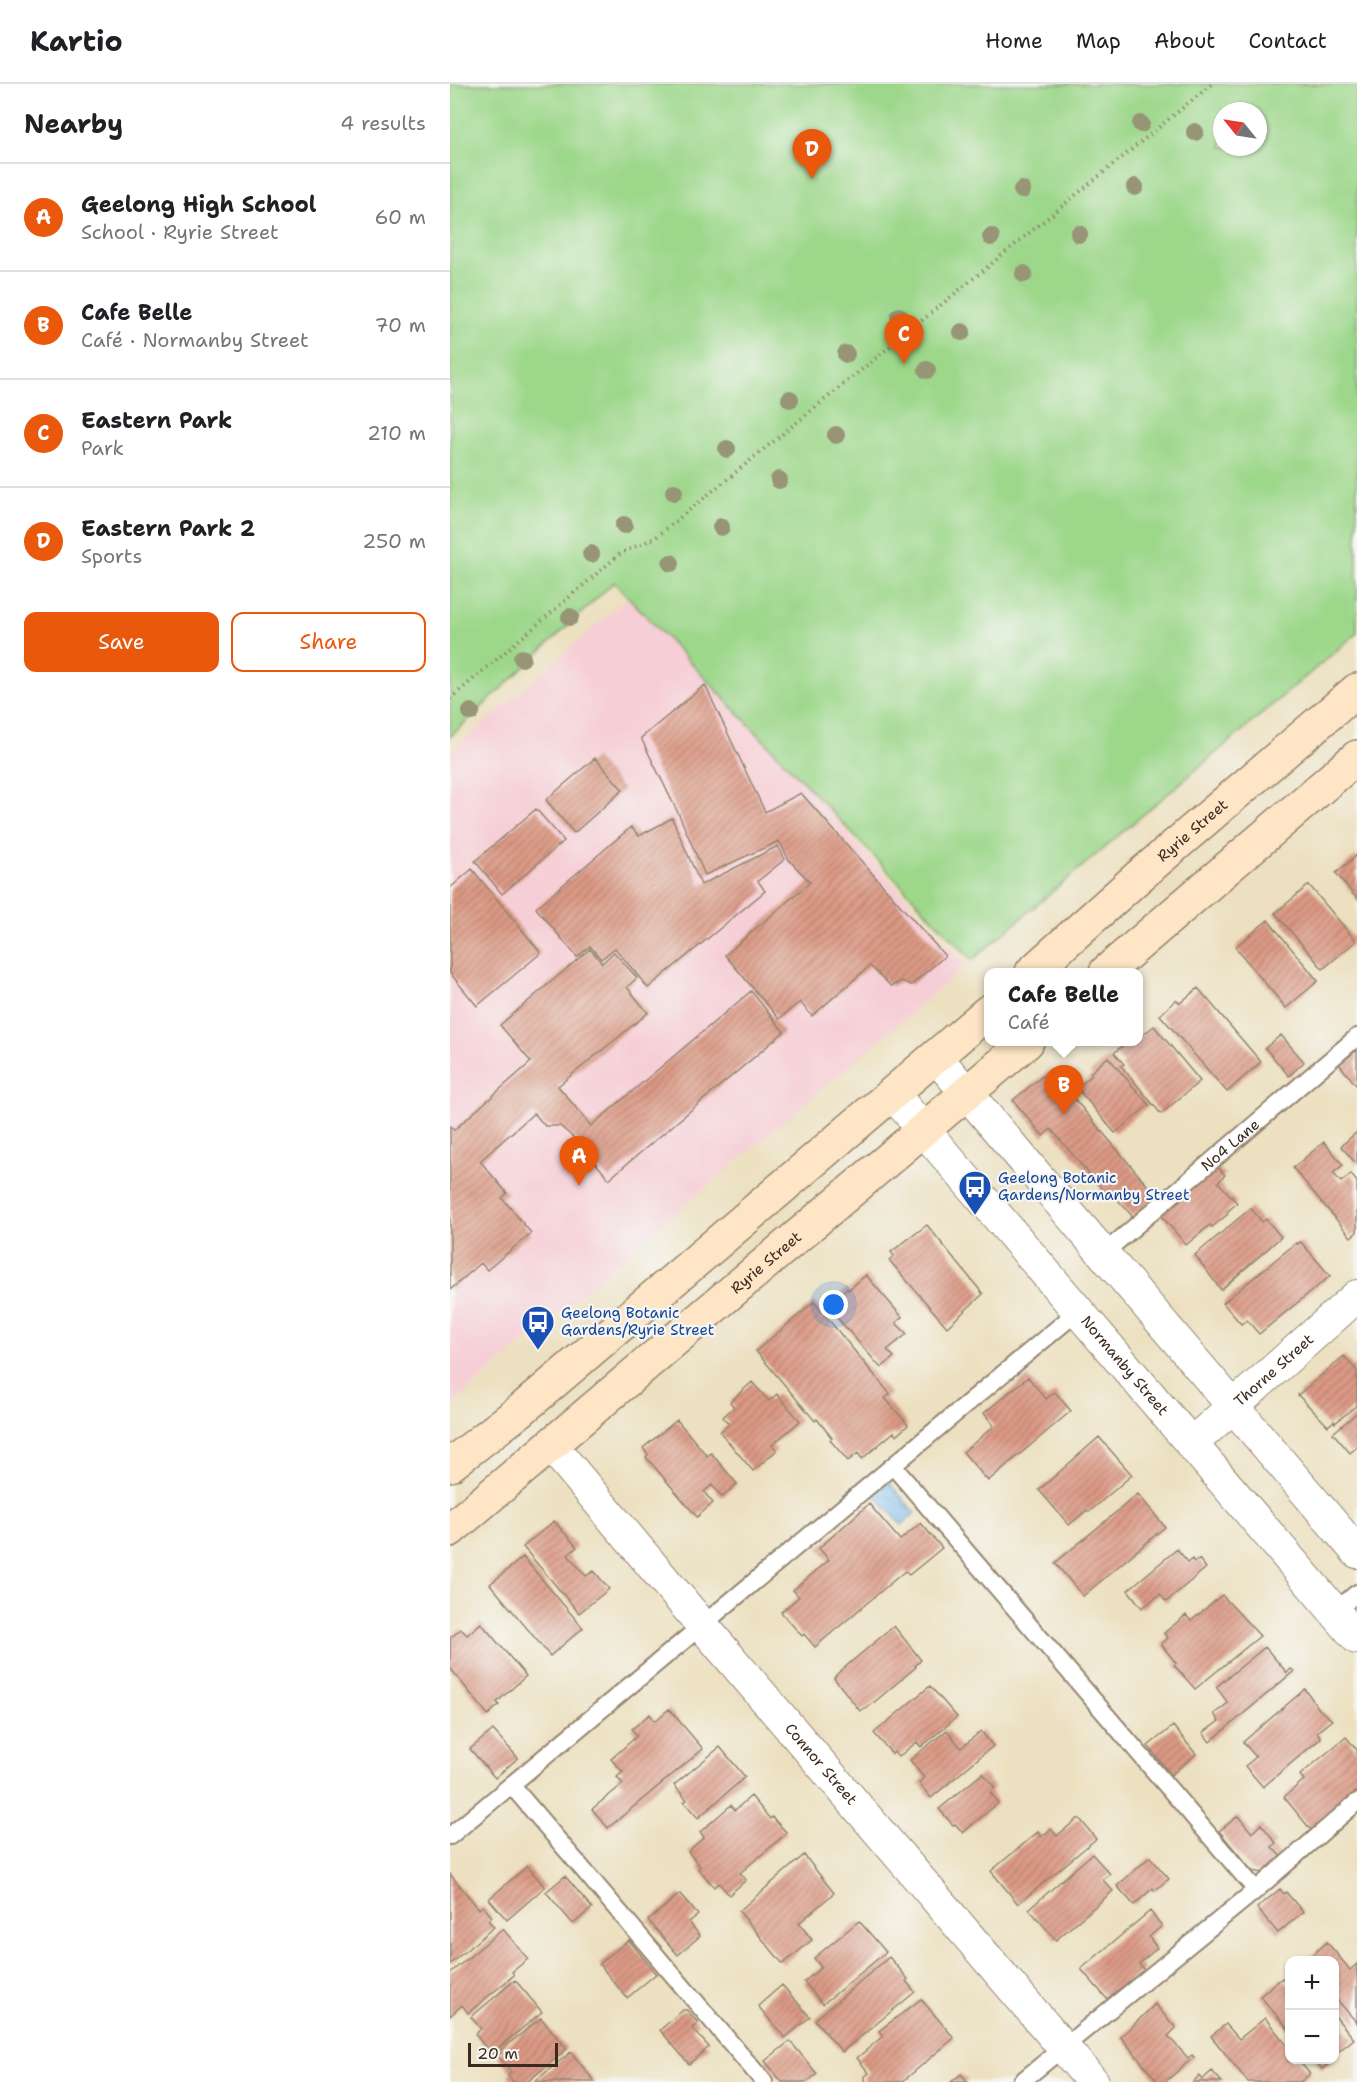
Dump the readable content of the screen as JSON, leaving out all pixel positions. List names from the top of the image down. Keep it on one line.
{"streets":{"main road":["Ryrie Street"],"street":["Normanby Street","Thorne Street","Connor Street"],"lane":["No4 Lane"]},"crossings":[["Ryrie Street","Normanby Street"],["Ryrie Street","Connor Street"],["Normanby Street","Thorne Street"]],"places":{"bus stop":["Geelong Botanic Gardens/Normanby Street","Geelong Botanic Gardens/Ryrie Street"]},"scale_bar":"20 m","north":"top left","page":{"header":"Kartio","nav":["Home","Map","About","Contact"],"heading":["Nearby","4 results"],"pins":["D","C","B","A"],"list":[{"mark":"A","name":"Geelong High School","note":"School · Ryrie Street","value":"60 m"},{"mark":"B","name":"Cafe Belle","note":"Café · Normanby Street","value":"70 m"},{"mark":"C","name":"Eastern Park","note":"Park","value":"210 m"},{"mark":"D","name":"Eastern Park 2","note":"Sports","value":"250 m"}],"buttons":["Save","Share"],"popup":["Cafe Belle","Café"],"map_buttons":["+","−"],"scale":"20 m"}}
